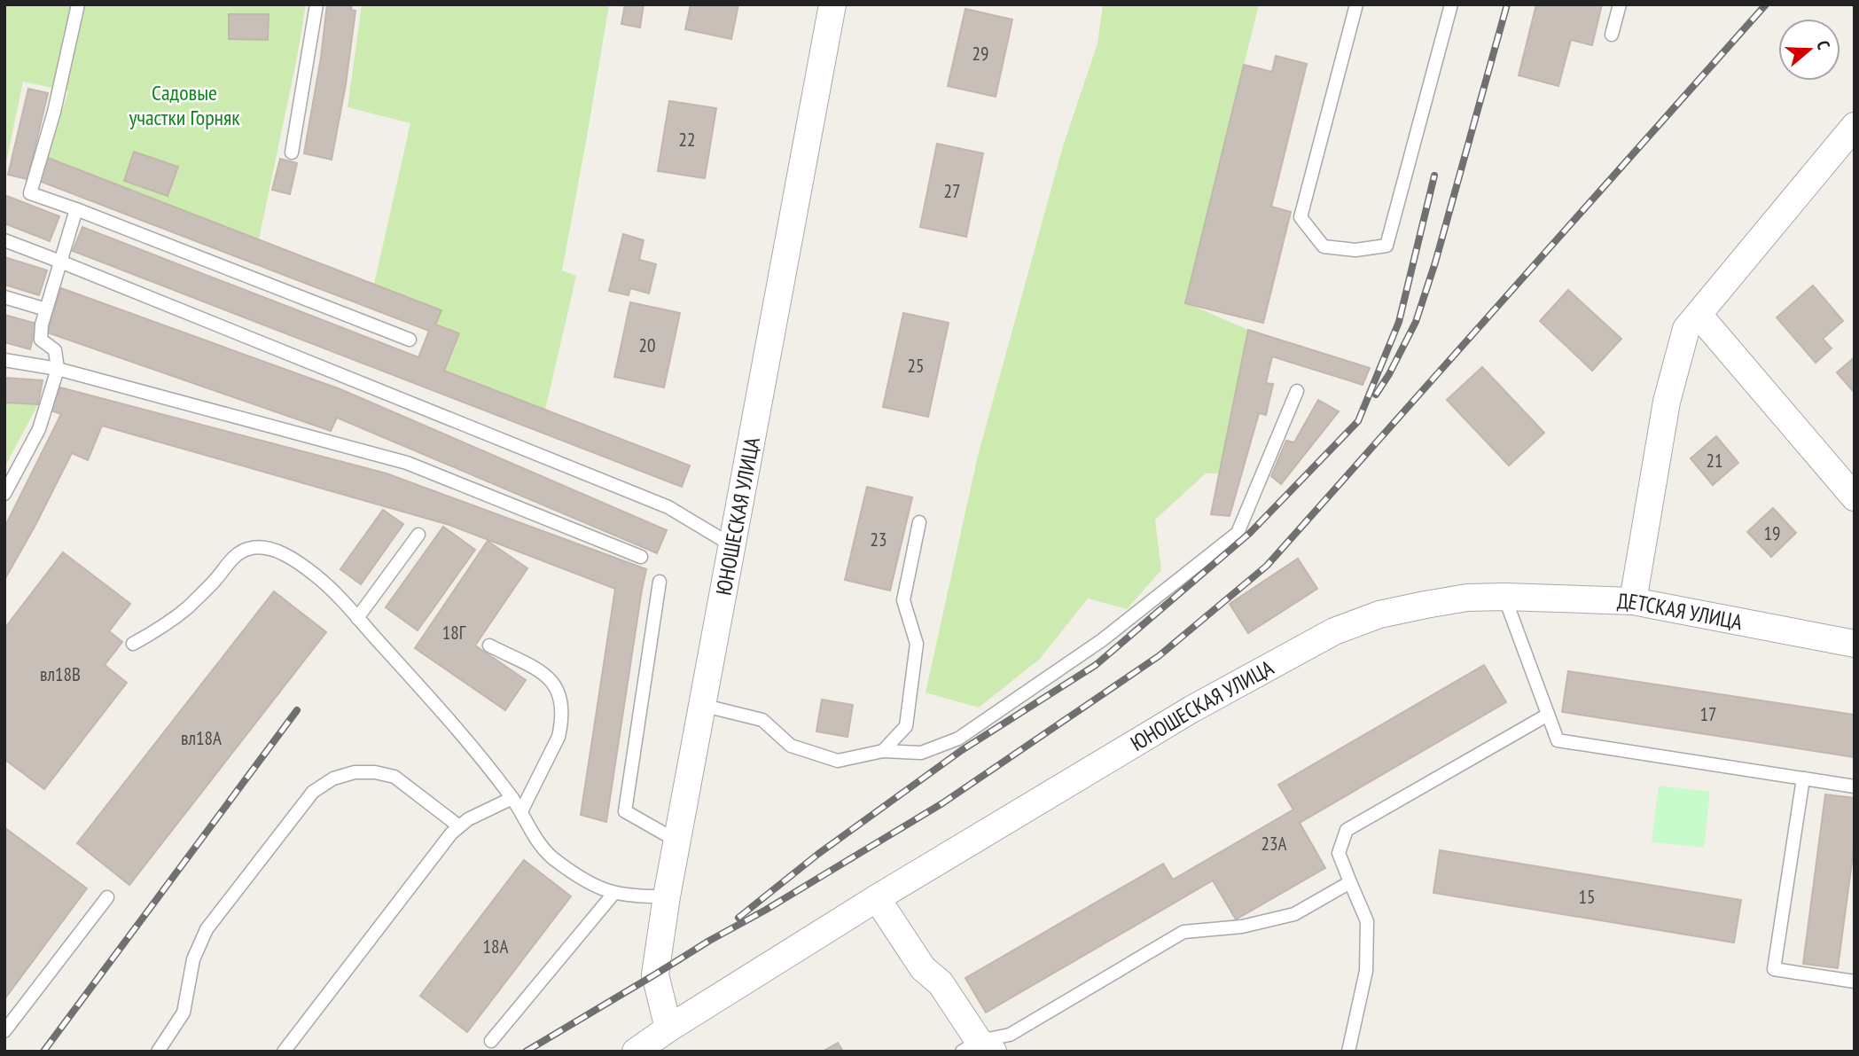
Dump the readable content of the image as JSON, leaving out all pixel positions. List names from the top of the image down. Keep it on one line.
{"streets":{"street":["ЮНОШЕСКАЯ УЛИЦА","ДЕТСКАЯ УЛИЦА"]},"crossings":[["ЮНОШЕСКАЯ УЛИЦА","ДЕТСКАЯ УЛИЦА"]],"parks":["Садовые участки Горняк"],"house_numbers":["29","22","27","20","25","21","19","23","18Г","вл18В","17","вл18А","23А","15","18А"],"north":"right"}
